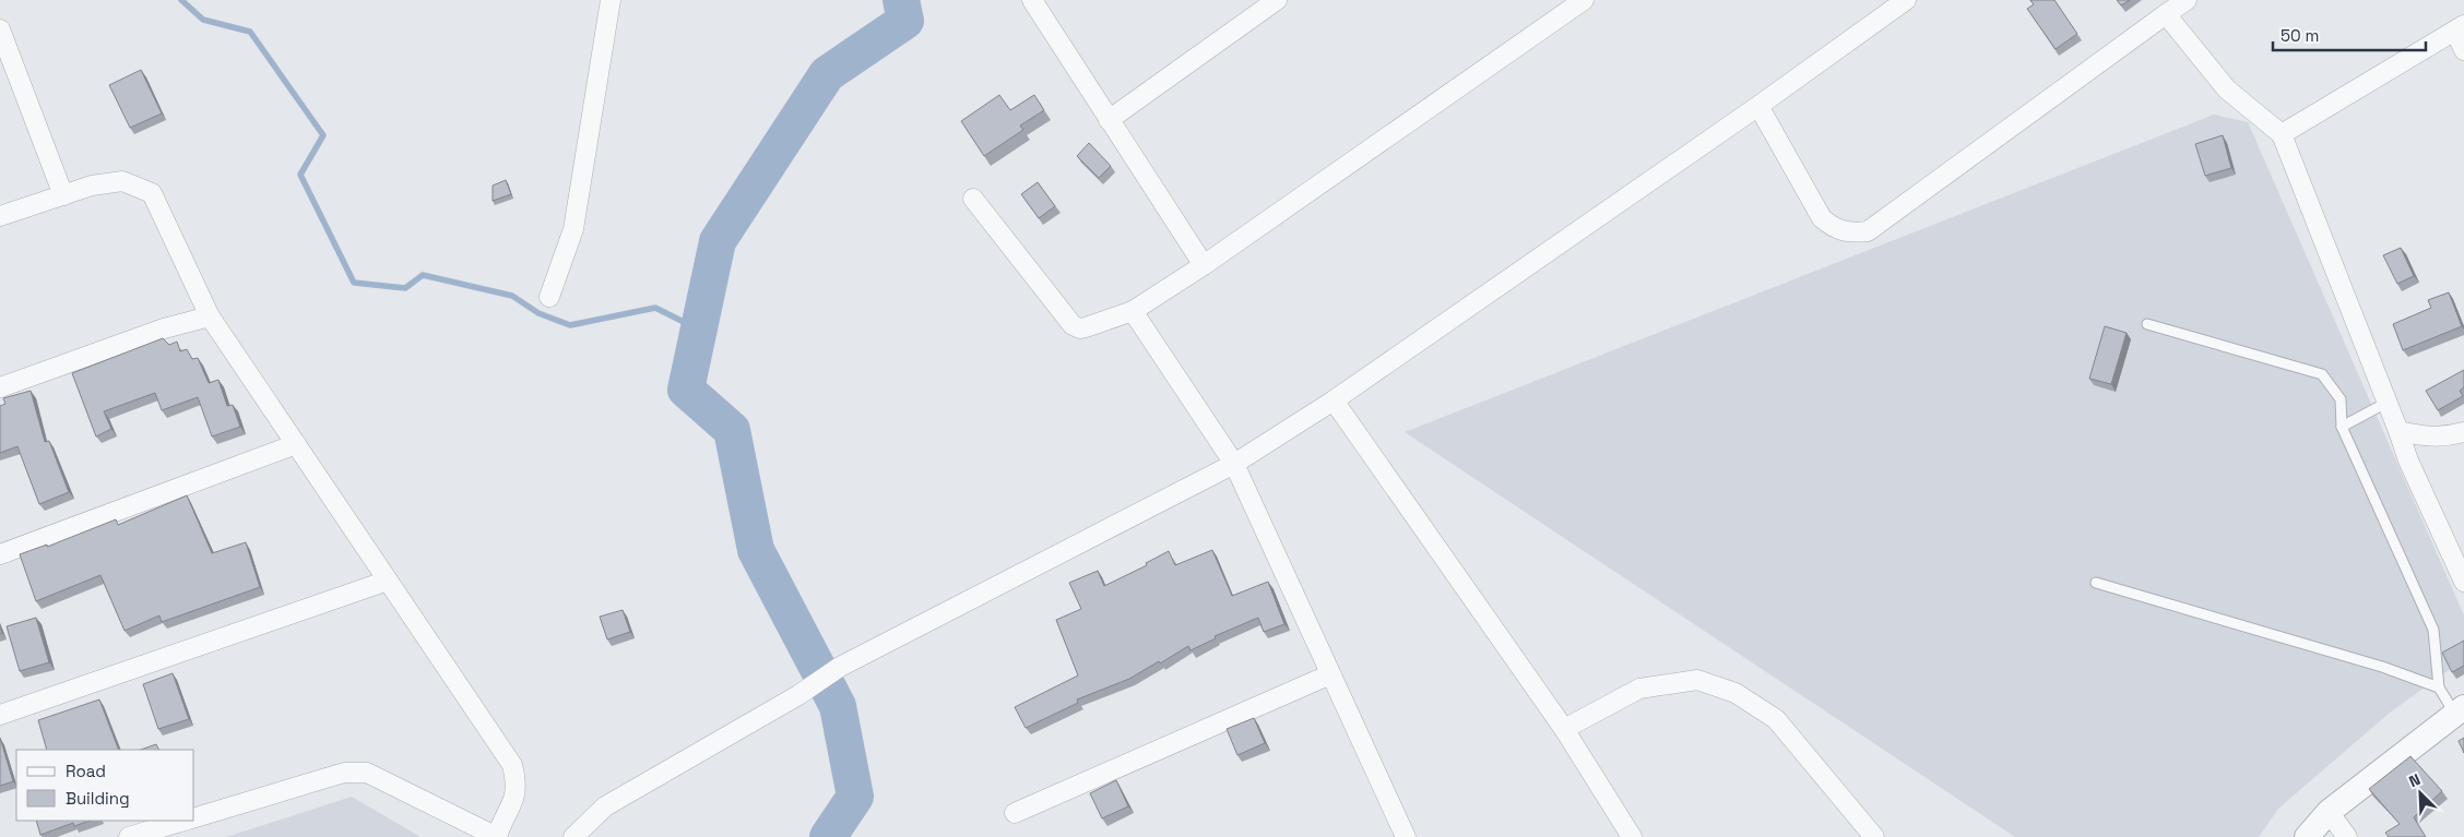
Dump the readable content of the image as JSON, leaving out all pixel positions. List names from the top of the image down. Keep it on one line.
{"legend":["Road","Building"],"scale_bar":"50 m","north":"top left"}
